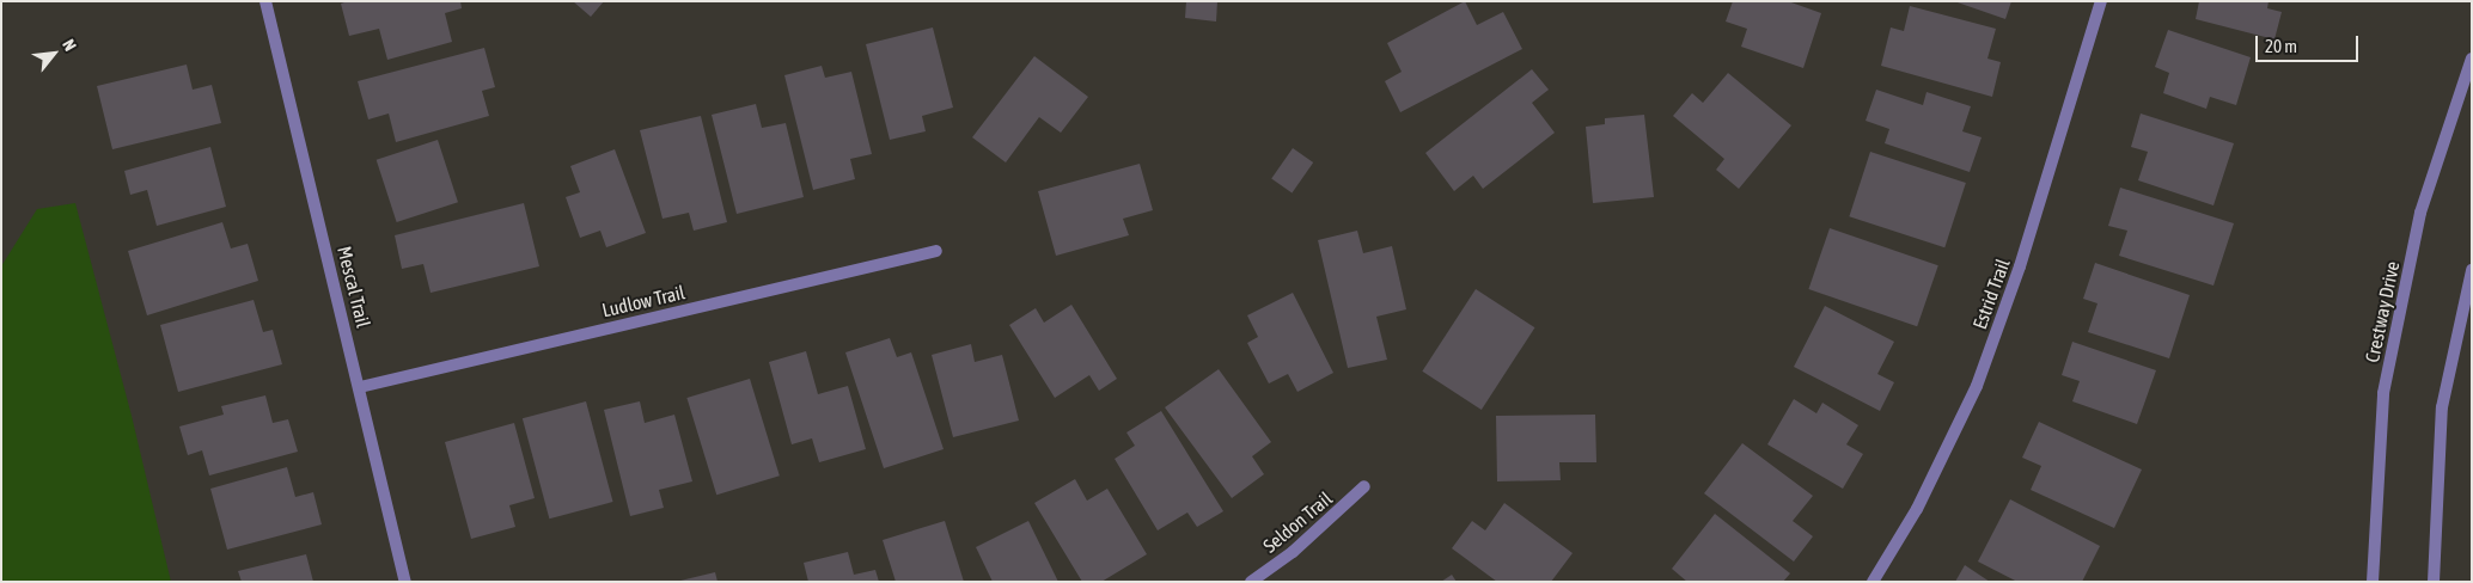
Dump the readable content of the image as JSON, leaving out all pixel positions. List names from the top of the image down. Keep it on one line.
{"streets":{"street":["Mescal Trail","Estrid Trail","Ludlow Trail","Crestway Drive","Seldon Trail"]},"crossings":[["Mescal Trail","Ludlow Trail"]],"scale_bar":"20 m","north":"top right"}
